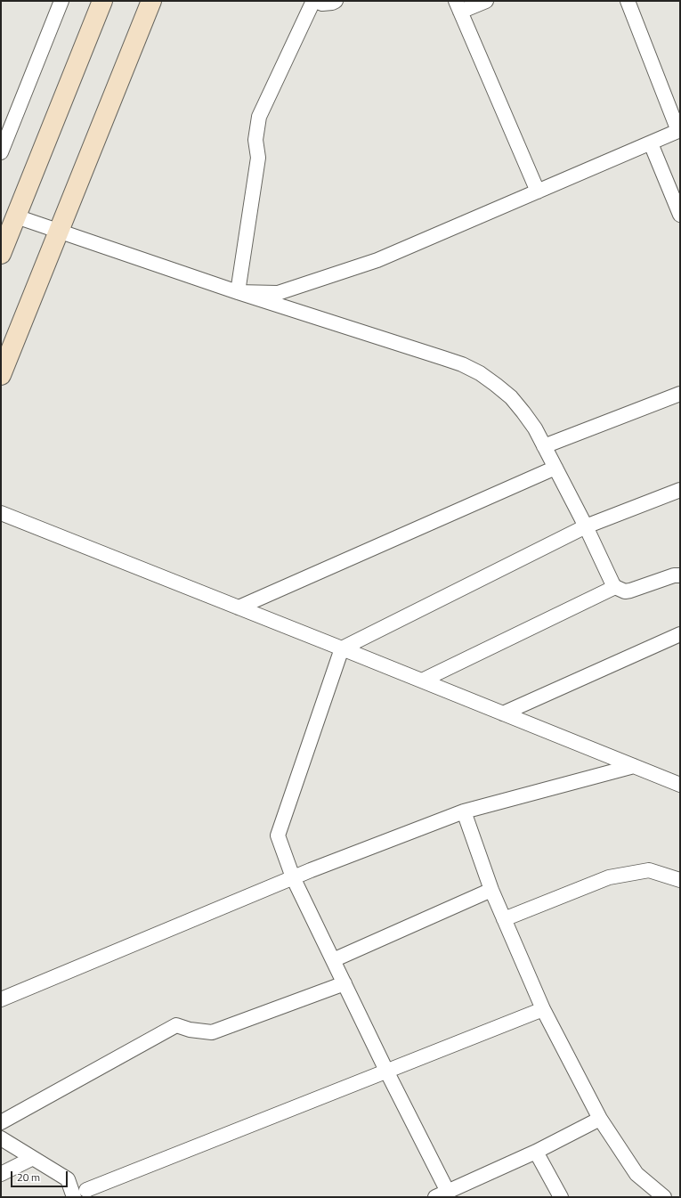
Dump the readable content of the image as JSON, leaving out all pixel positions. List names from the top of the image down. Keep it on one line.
{"scale_bar":"20 m"}
